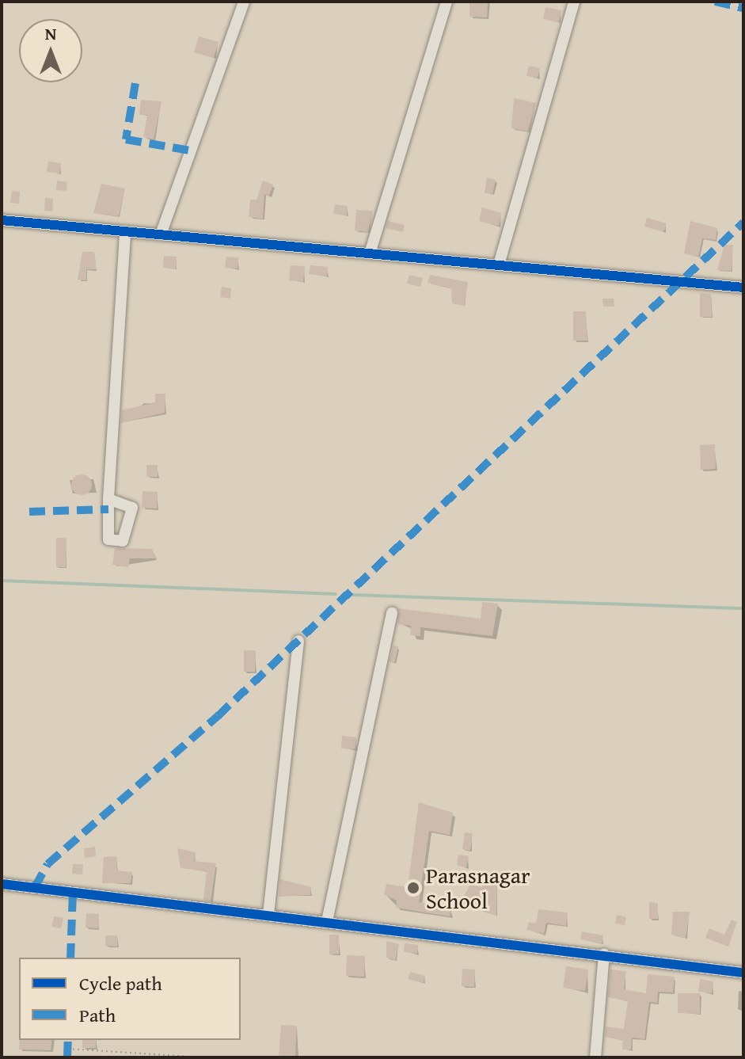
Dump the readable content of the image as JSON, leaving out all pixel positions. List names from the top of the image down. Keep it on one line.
{"places":["Parasnagar School"],"legend":["Cycle path","Path"],"north":"top"}
